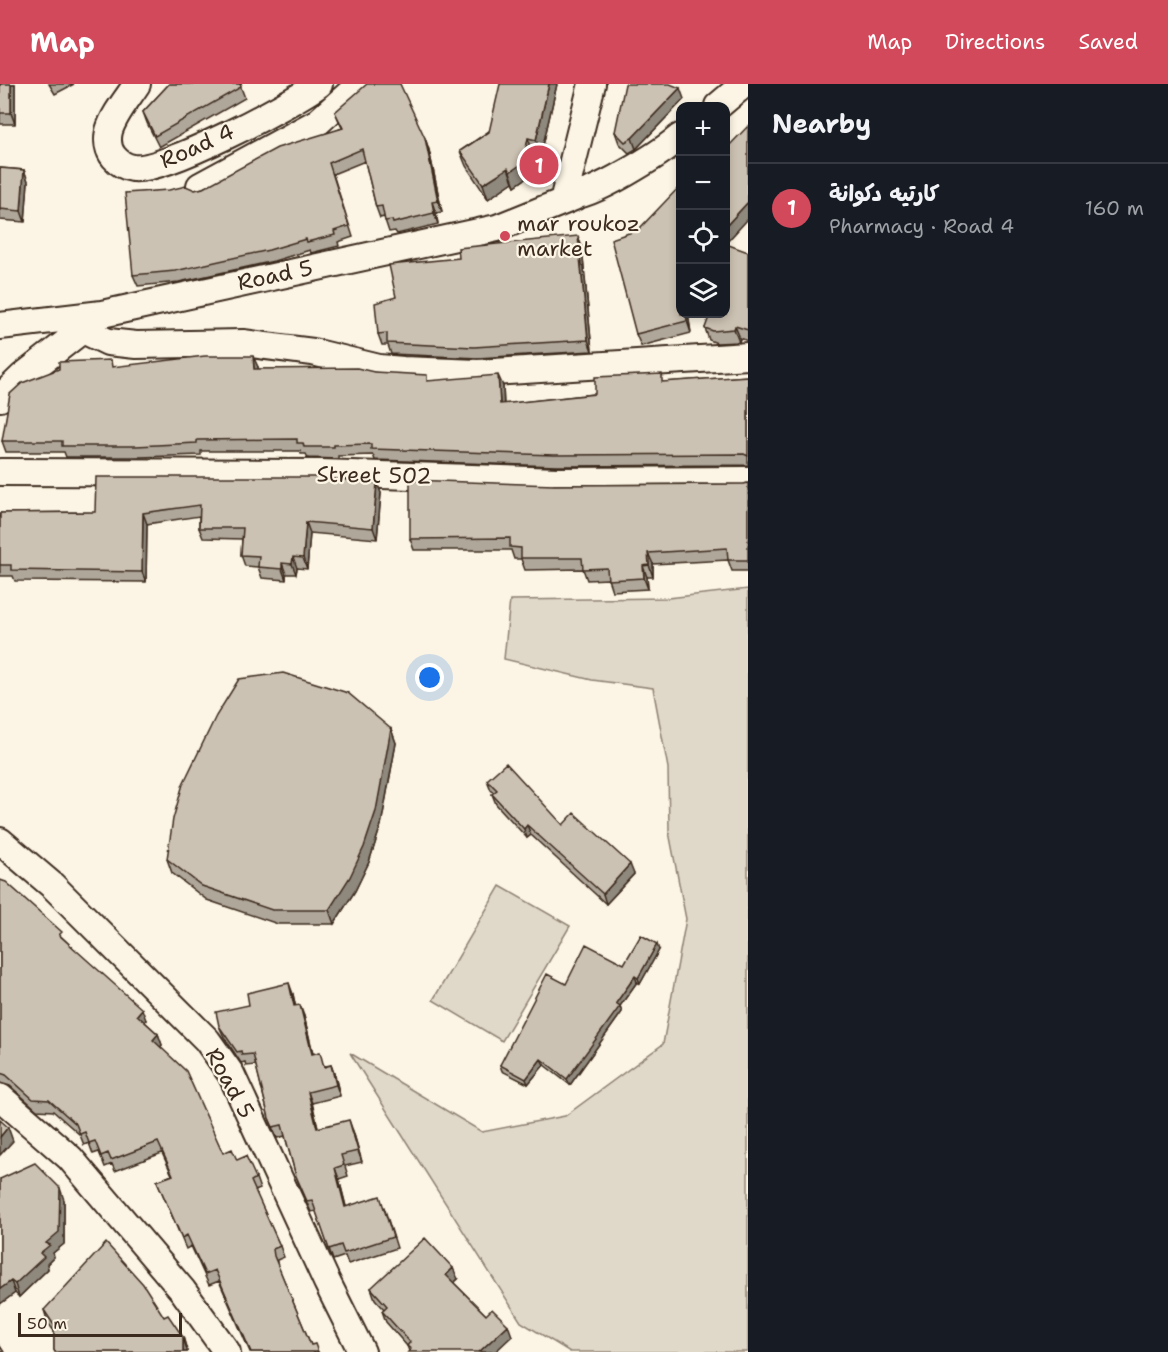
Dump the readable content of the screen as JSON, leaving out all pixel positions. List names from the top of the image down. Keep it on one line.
{"streets":{"street":["Road 4","Road 5","Street 502"]},"places":["mar roukoz market"],"scale_bar":"50 m","page":{"header":"Map","nav":["Map","Directions","Saved"],"heading":"Nearby","map_buttons":["+","−"],"pins":"1","list":[{"mark":"1","name":"كارتيه دكوانة","note":"Pharmacy · Road 4","value":"160 m"}],"scale":"50 m"}}
